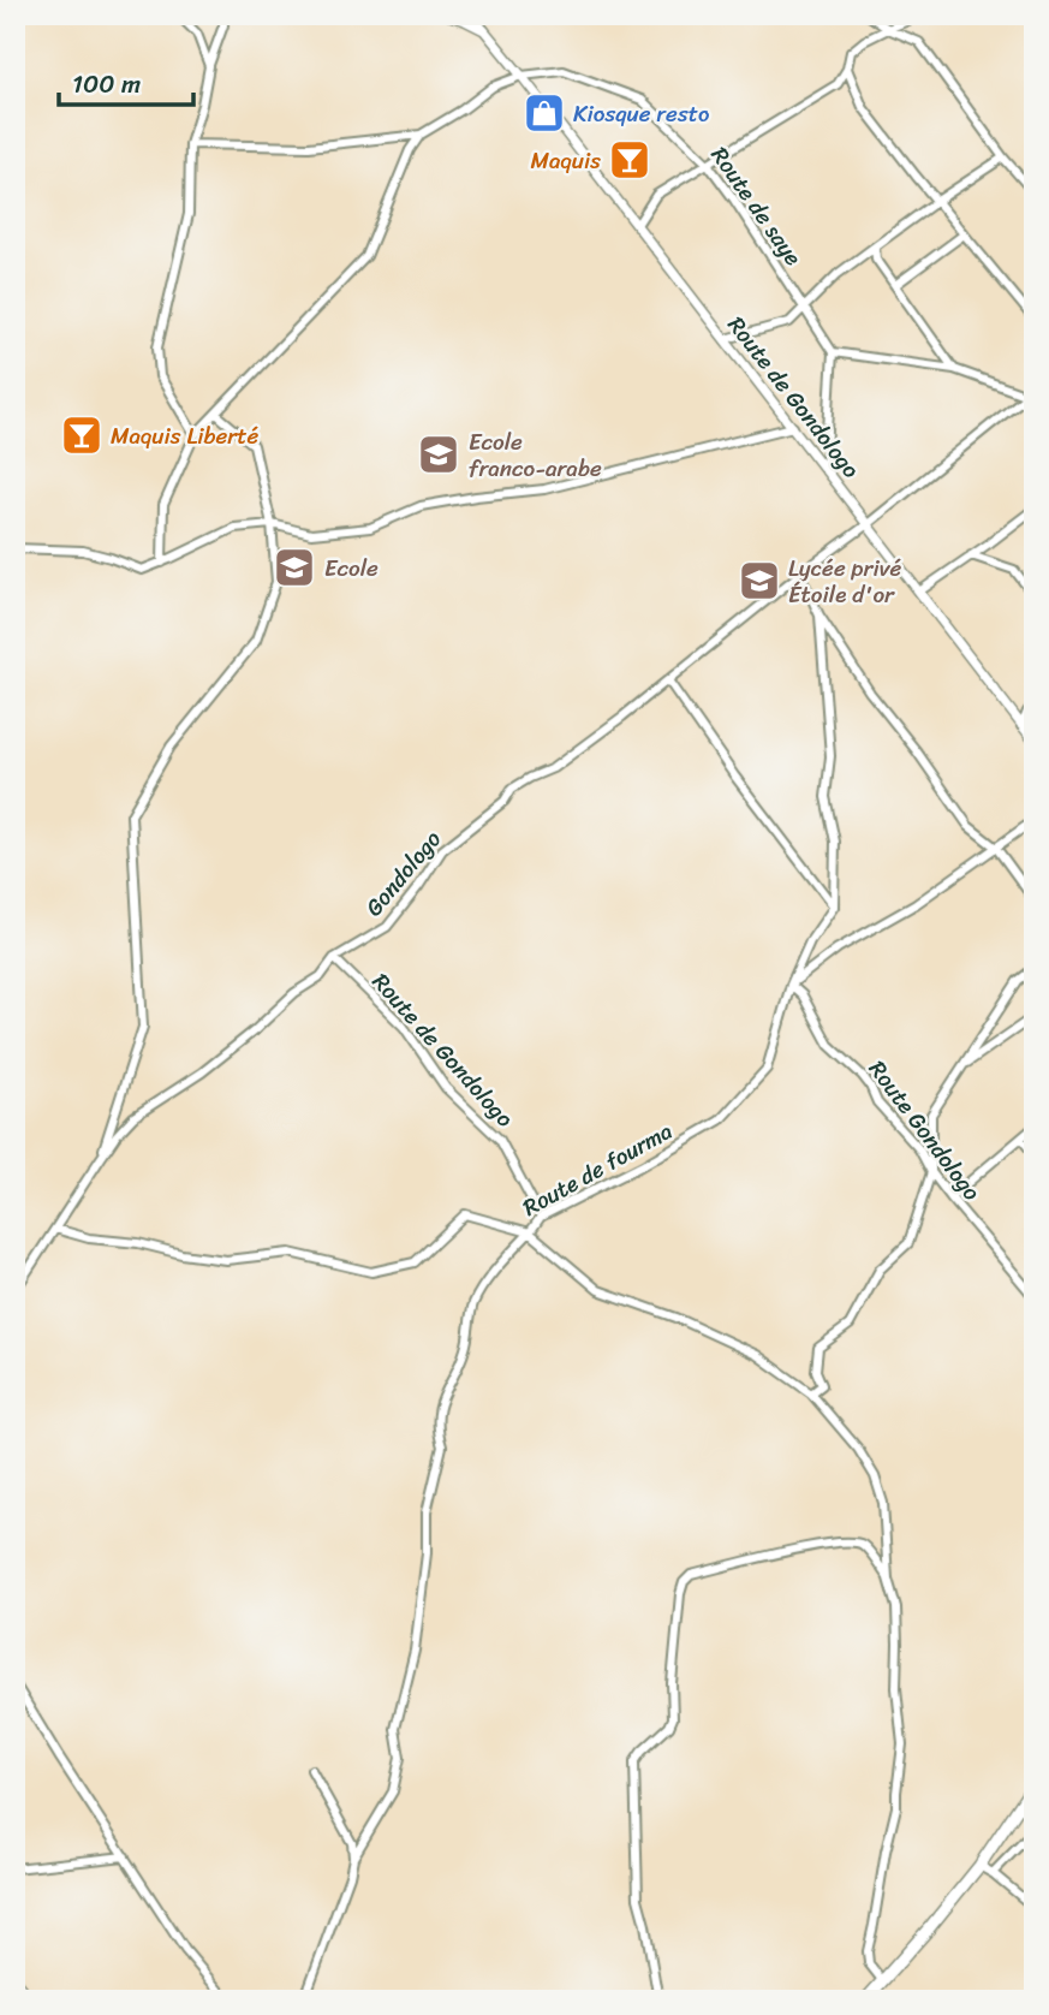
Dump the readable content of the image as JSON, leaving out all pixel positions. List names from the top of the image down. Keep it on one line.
{"streets":{"street":["Route de saye","Route de Gondologo","Gondologo","Route Gondologo","Route de fourma"]},"crossings":[["Route de saye","Route de Gondologo"],["Route de Gondologo","Gondologo"],["Route de Gondologo","Route de fourma"],["Gondologo","Route de fourma"],["Route Gondologo","Route de fourma"]],"places":{"shop":["Kiosque resto"],"bar":["Maquis","Maquis Liberté"],"school or university":["Ecole franco-arabe","Ecole","Lycée privé Étoile d'or"]},"scale_bar":"100 m"}
